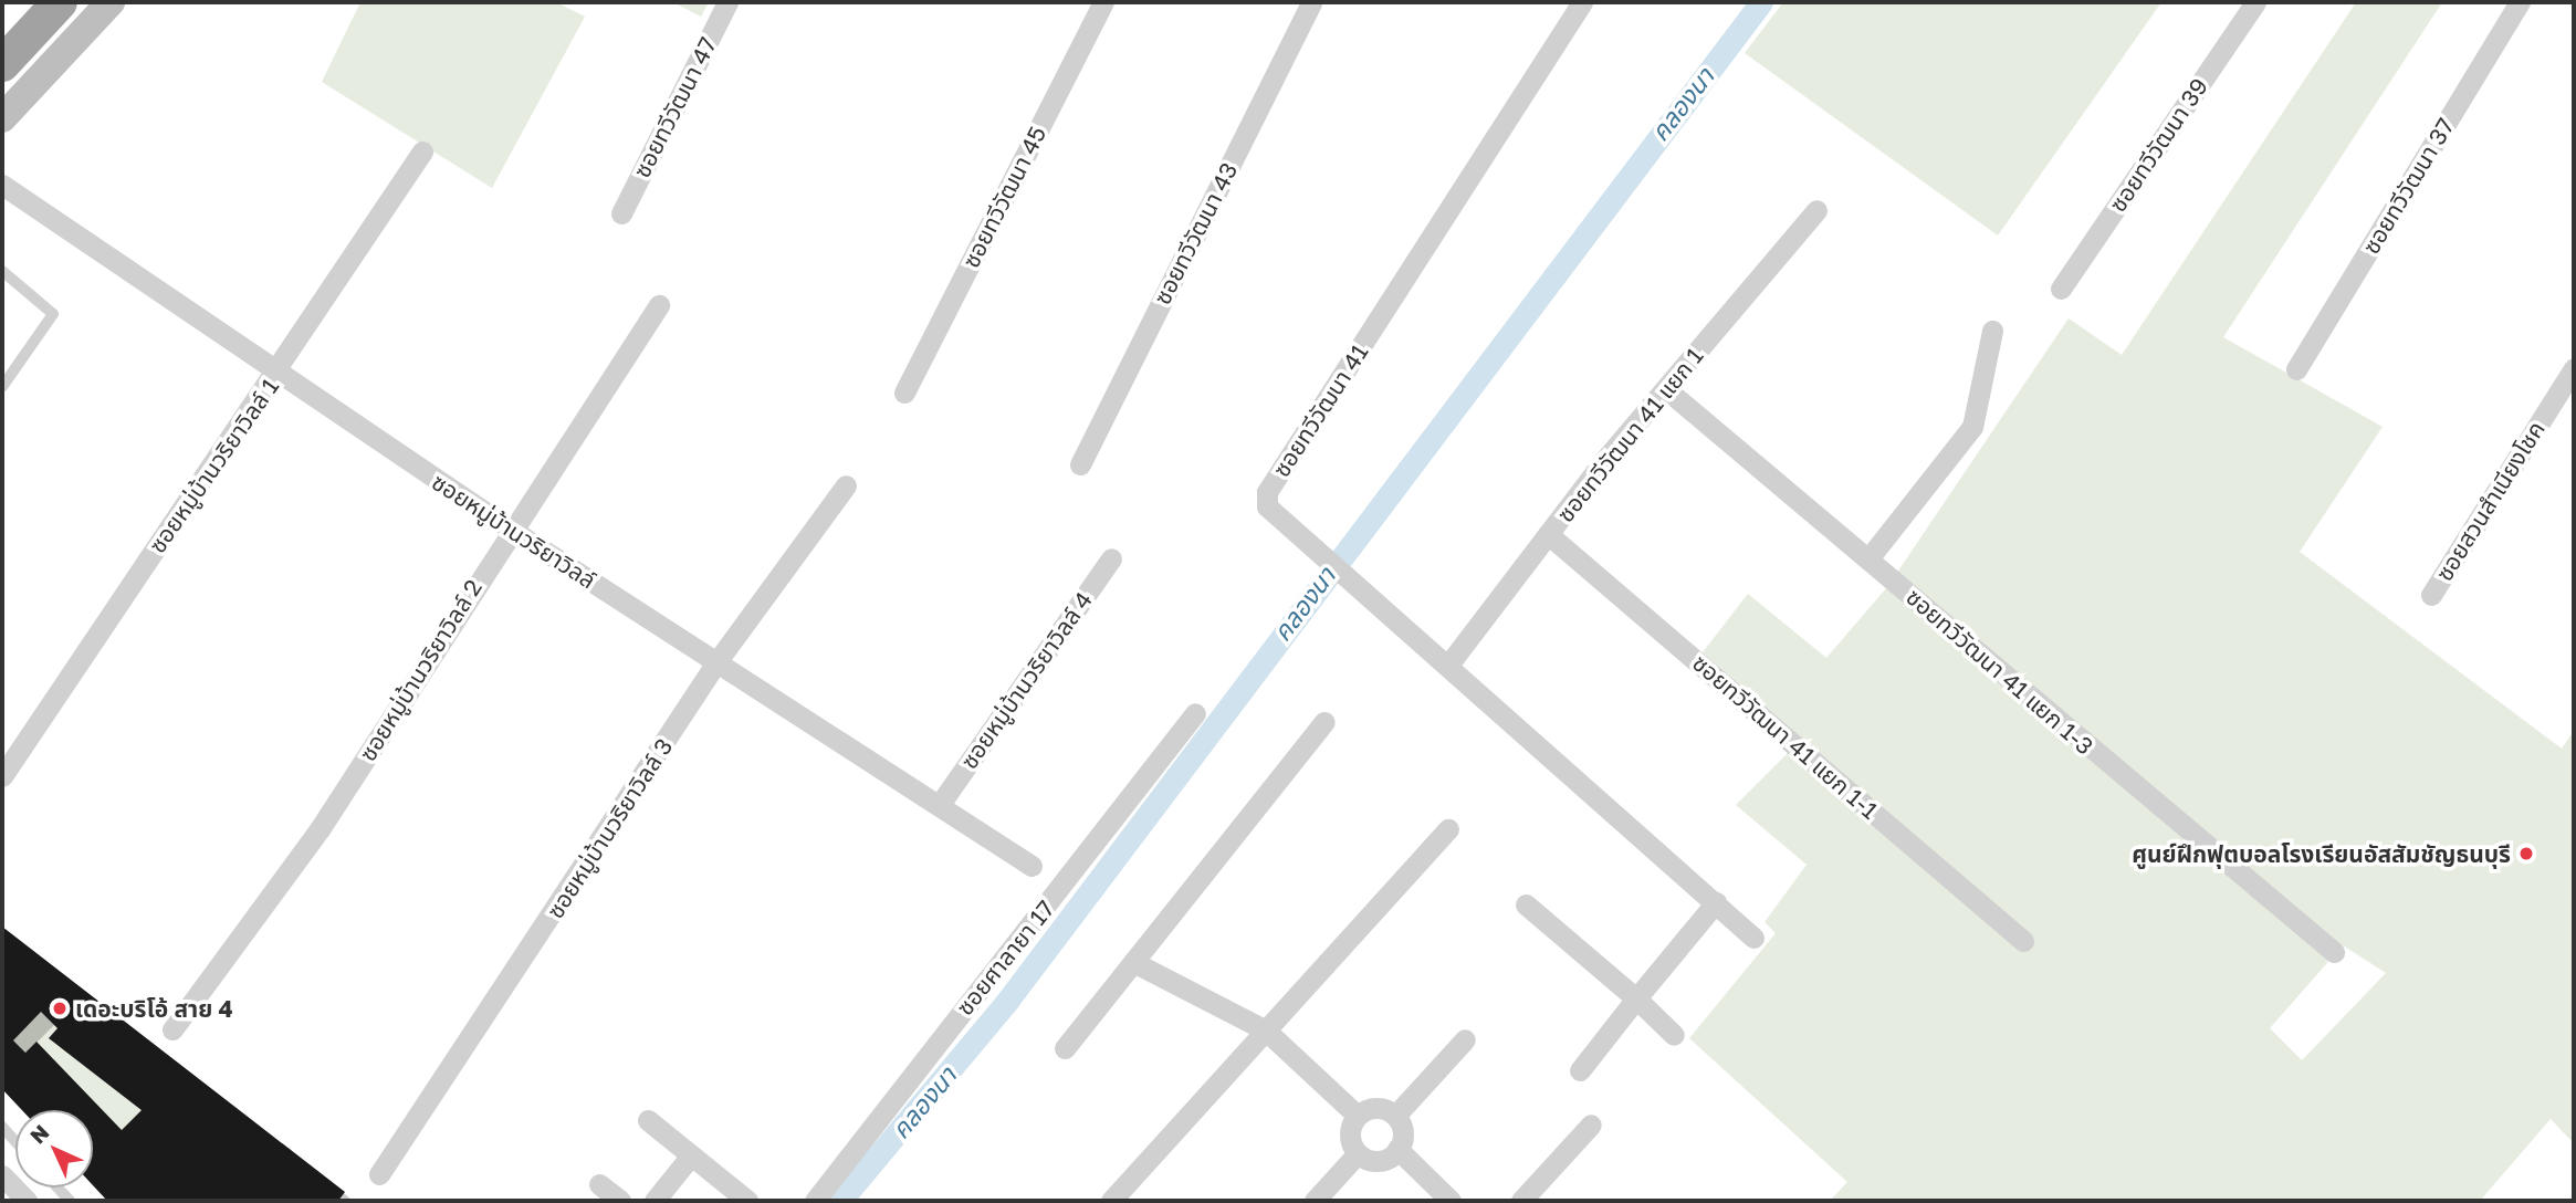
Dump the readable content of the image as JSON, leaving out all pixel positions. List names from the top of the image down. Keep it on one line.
{"streets":{"street":["ซอยทวีวัฒนา 47","ซอยทวีวัฒนา 39","ซอยทวีวัฒนา 37","ซอยทวีวัฒนา 45","ซอยทวีวัฒนา 43","ซอยทวีวัฒนา 41","ซอยทวีวัฒนา 41 แยก 1","ซอยหมู่บ้านวริยาวิลล์ 1","ซอยสวนสำเนียงโชค","ซอยหมู่บ้านวริยาวิลล์","ซอยหมู่บ้านวริยาวิลล์ 2","ซอยทวีวัฒนา 41 แยก 1-3","ซอยหมู่บ้านวริยาวิลล์ 4","ซอยทวีวัฒนา 41 แยก 1-1","ซอยหมู่บ้านวริยาวิลล์ 3","ซอยศาลายา 17"]},"crossings":[["ซอยทวีวัฒนา 41","ซอยทวีวัฒนา 41 แยก 1"],["ซอยทวีวัฒนา 41 แยก 1","ซอยทวีวัฒนา 41 แยก 1-3"],["ซอยทวีวัฒนา 41 แยก 1","ซอยทวีวัฒนา 41 แยก 1-1"],["ซอยหมู่บ้านวริยาวิลล์ 1","ซอยหมู่บ้านวริยาวิลล์"],["ซอยหมู่บ้านวริยาวิลล์","ซอยหมู่บ้านวริยาวิลล์ 2"],["ซอยหมู่บ้านวริยาวิลล์","ซอยหมู่บ้านวริยาวิลล์ 4"],["ซอยหมู่บ้านวริยาวิลล์","ซอยหมู่บ้านวริยาวิลล์ 3"]],"water":["คลองนา"],"places":["ศูนย์ฝึกฟุตบอลโรงเรียนอัสสัมชัญธนบุรี","เดอะบริโอ้ สาย 4"],"north":"top left"}
